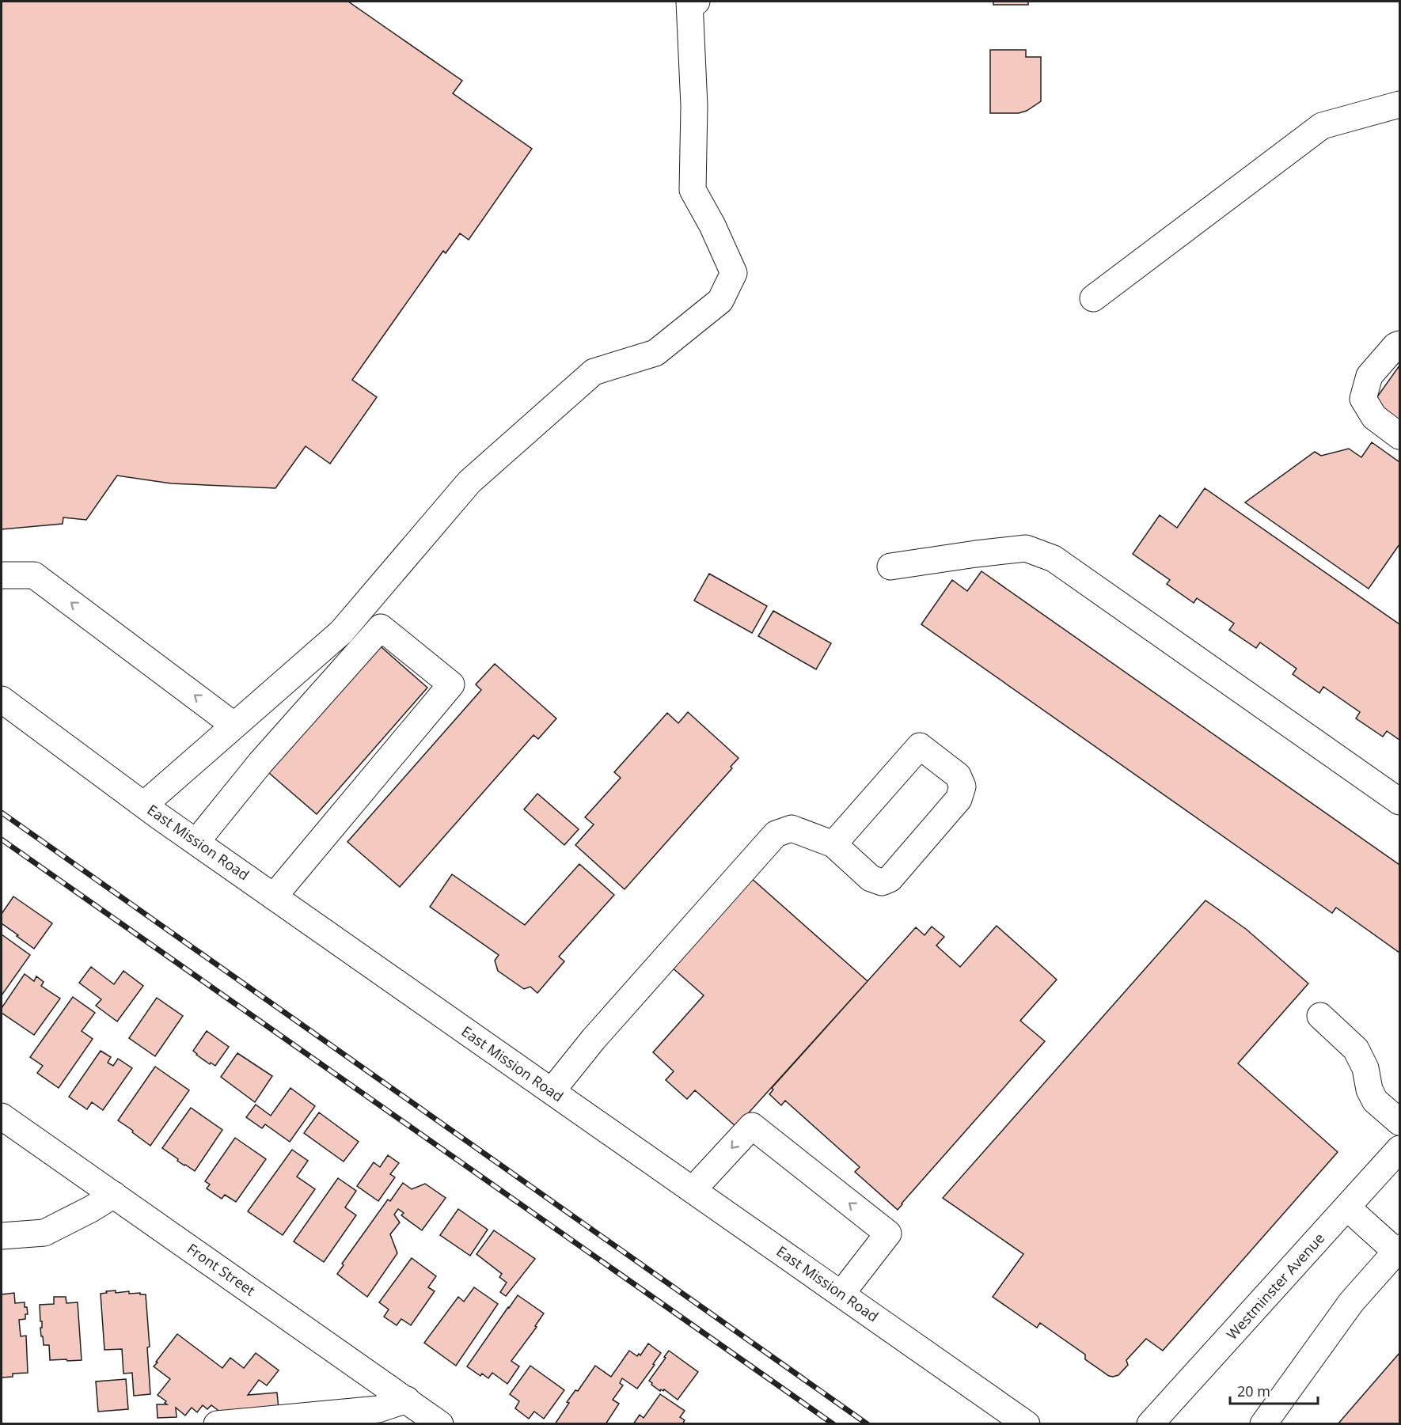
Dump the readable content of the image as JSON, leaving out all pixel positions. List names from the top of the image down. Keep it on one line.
{"streets":{"main road":["East Mission Road","Front Street","Westminster Avenue"]},"scale_bar":"20 m"}
